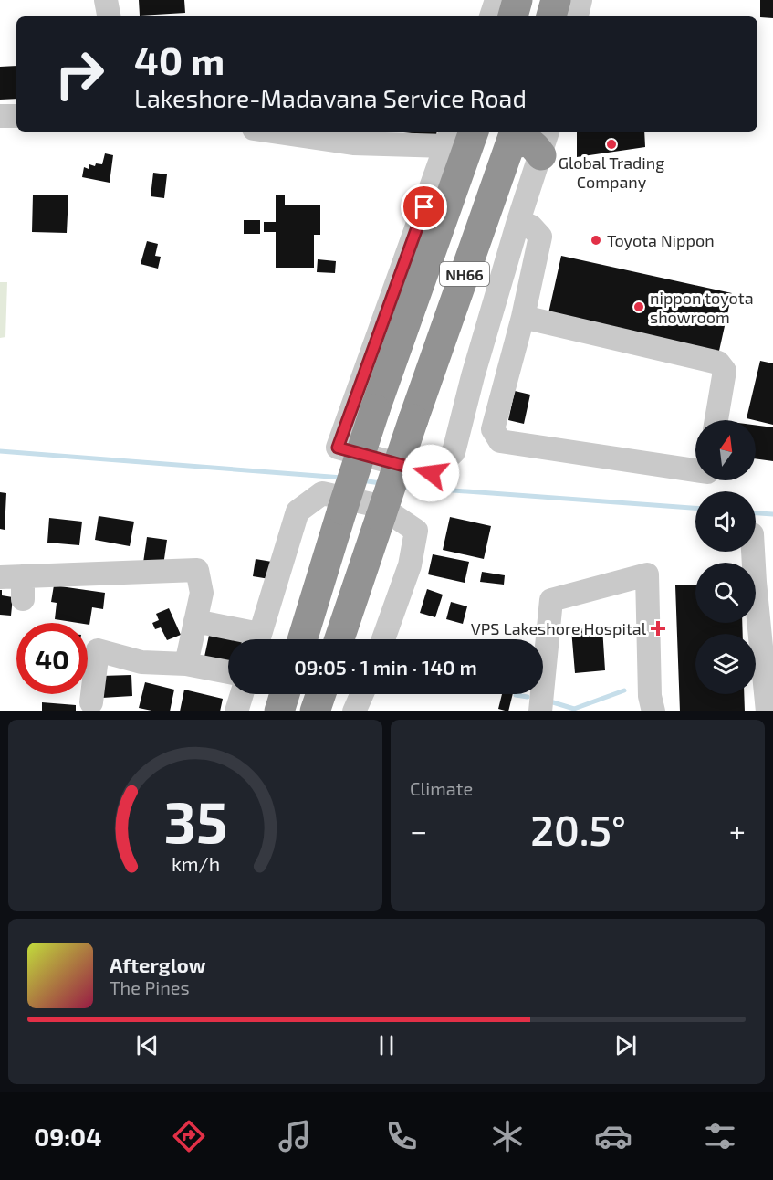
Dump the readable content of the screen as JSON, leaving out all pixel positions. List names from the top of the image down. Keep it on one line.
{"streets":{"highway":["NH66"]},"places":{"other":["Global Trading Company","Toyota Nippon","nippon toyota showroom"],"health":["VPS Lakeshore Hospital"]},"north":"top","page":{"turn":["40 m","Lakeshore-Madavana Service Road"],"limit":"40","trip":"09:05 · 1 min · 140 m","tile":"Climate","heat":["−","20.5°","+"],"song":["Afterglow","The Pines"],"tabs":"09:04","gauge":["35","km/h"]}}
